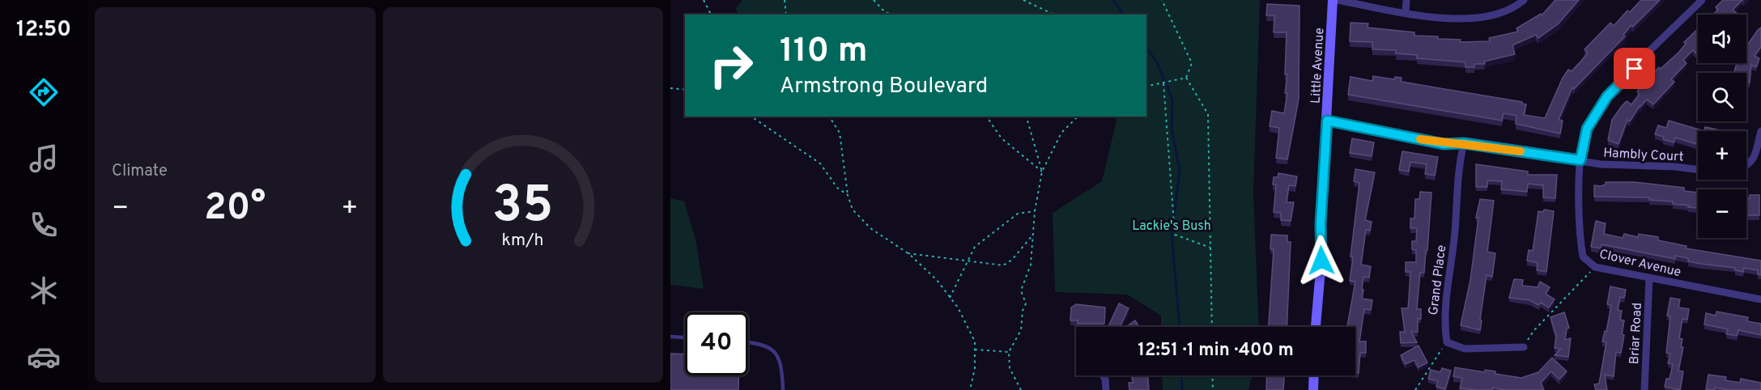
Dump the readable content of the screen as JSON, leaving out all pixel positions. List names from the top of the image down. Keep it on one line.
{"streets":{"street":["Little Avenue","Hambly Court","Clover Avenue","Grand Place","Briar Road"]},"crossings":[["Little Avenue","Hambly Court"],["Hambly Court","Clover Avenue"],["Hambly Court","Grand Place"],["Clover Avenue","Briar Road"]],"parks":["Lackie's Bush"],"page":{"tabs":"12:50","tile":"Climate","map_buttons":["+","−"],"turn":["110 m","Armstrong Boulevard"],"heat":["−","20°","+"],"limit":"40","trip":"12:51 · 1 min · 400 m","gauge":["35","km/h"]}}
